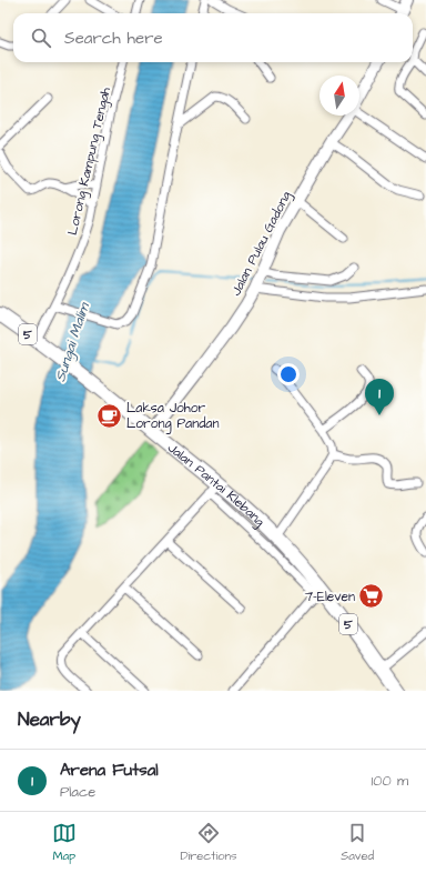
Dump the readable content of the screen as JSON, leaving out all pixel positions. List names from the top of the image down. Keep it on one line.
{"streets":{"highway":["5","Jalan Pantai Klebang"],"main road":["Jalan Pulau Gadong"],"street":["Lorong Kampung Tengah"]},"crossings":[["Lorong Kampung Tengah","Jalan Pantai Klebang"],["Jalan Pulau Gadong","Jalan Pantai Klebang"]],"water":["Sungai Malim"],"places":{"cafe":["Laksa Johor Lorong Pandan"],"supermarket":["7-Eleven"]},"north":"top","page":{"search":"Search here","pins":"1","heading":"Nearby","list":[{"mark":"1","name":"Arena Futsal","note":"Place","value":"100 m"}],"nav":["Map","Directions","Saved"]}}
